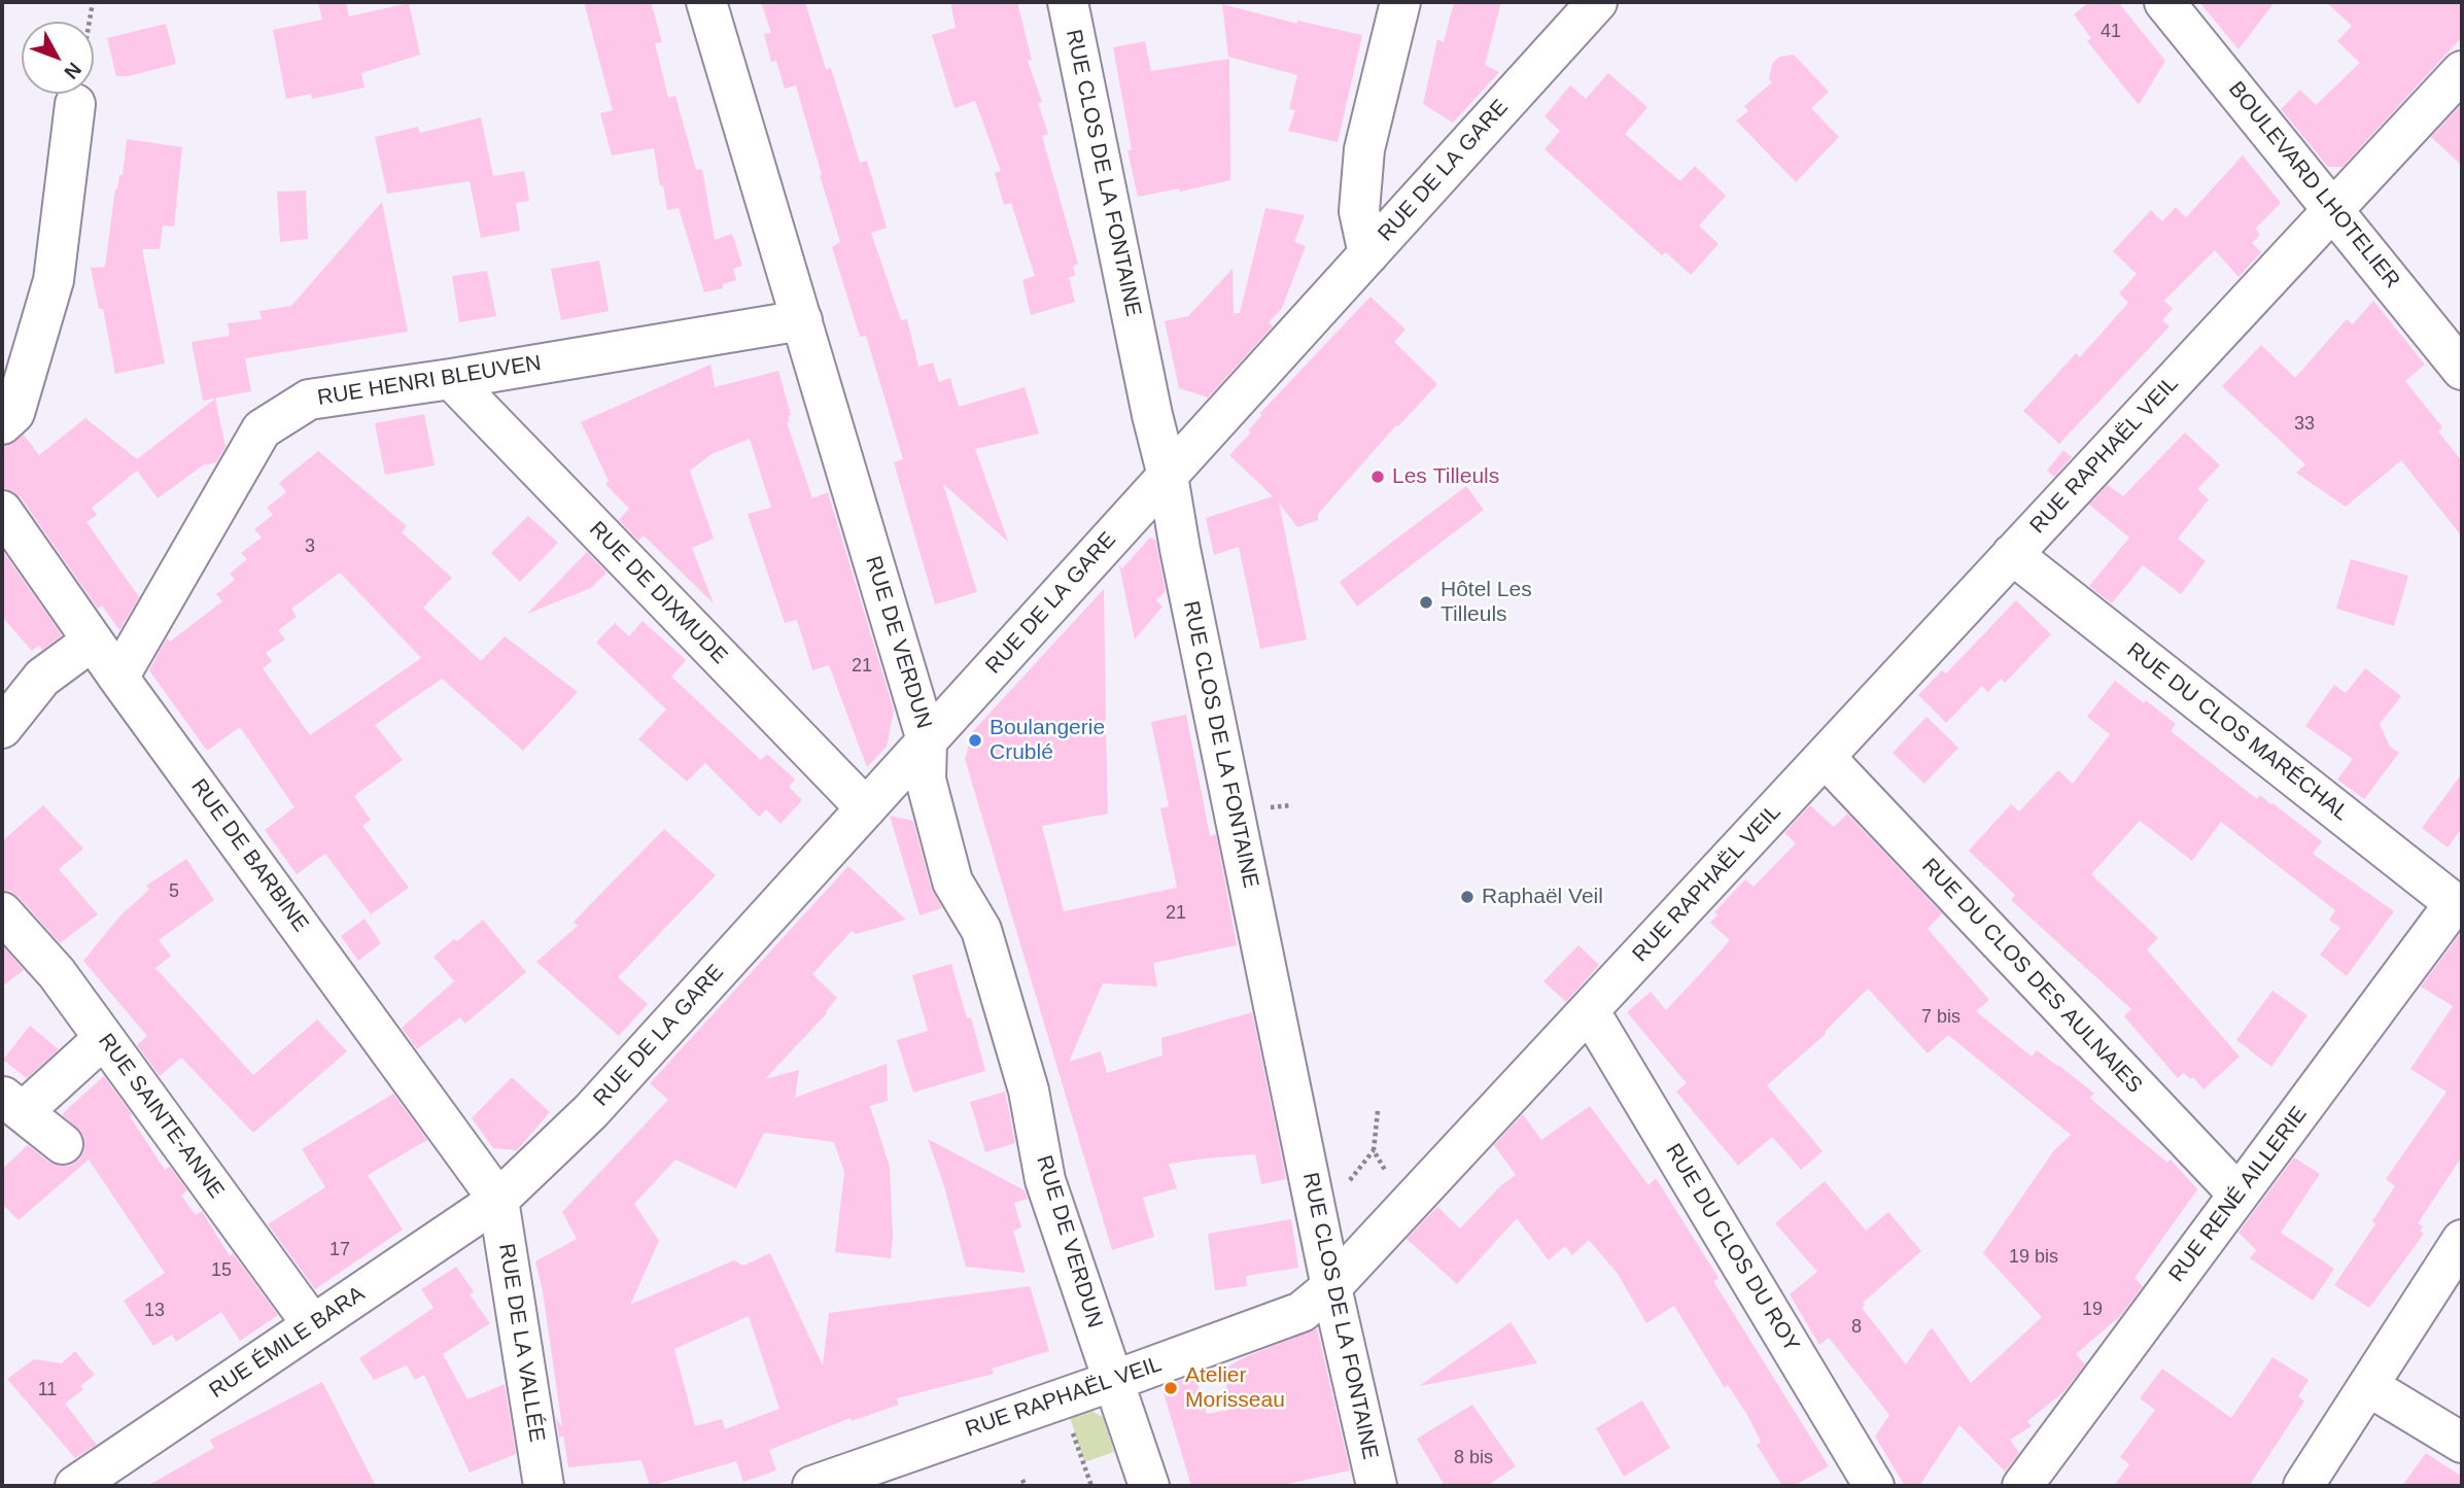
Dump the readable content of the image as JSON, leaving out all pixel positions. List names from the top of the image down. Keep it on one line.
{"streets":{"street":["RUE DE LA GARE","RUE CLOS DE LA FONTAINE","BOULEVARD LHOTELIER","RUE HENRI BLEUVEN","RUE RAPHAËL VEIL","RUE DE DIXMUDE","RUE DE VERDUN","RUE DU CLOS MARÉCHAL","RUE DE BARBINE","RUE DU CLOS DES AULNAIES","RUE SAINTE-ANNE","RUE RENÉ AILLERIE","RUE DU CLOS DU ROY","RUE ÉMILE BARA","RUE DE LA VALLÉE"]},"crossings":[["RUE DE LA GARE","RUE CLOS DE LA FONTAINE"],["RUE DE LA GARE","RUE DE DIXMUDE"],["RUE DE LA GARE","RUE DE VERDUN"],["RUE DE LA GARE","RUE DE BARBINE"],["RUE DE LA GARE","RUE ÉMILE BARA"],["RUE DE LA GARE","RUE DE LA VALLÉE"],["RUE CLOS DE LA FONTAINE","RUE RAPHAËL VEIL"],["BOULEVARD LHOTELIER","RUE RAPHAËL VEIL"],["RUE HENRI BLEUVEN","RUE DE DIXMUDE"],["RUE HENRI BLEUVEN","RUE DE VERDUN"],["RUE HENRI BLEUVEN","RUE DE BARBINE"],["RUE RAPHAËL VEIL","RUE DE VERDUN"],["RUE RAPHAËL VEIL","RUE DU CLOS MARÉCHAL"],["RUE RAPHAËL VEIL","RUE DU CLOS DES AULNAIES"],["RUE RAPHAËL VEIL","RUE DU CLOS DU ROY"],["RUE DU CLOS MARÉCHAL","RUE RENÉ AILLERIE"],["RUE DE BARBINE","RUE ÉMILE BARA"],["RUE DE BARBINE","RUE DE LA VALLÉE"],["RUE DU CLOS DES AULNAIES","RUE RENÉ AILLERIE"],["RUE SAINTE-ANNE","RUE ÉMILE BARA"],["RUE ÉMILE BARA","RUE DE LA VALLÉE"]],"places":["Les Tilleuls","Hôtel Les Tilleuls","Boulangerie Crublé","Raphaël Veil","Atelier Morisseau"],"house_numbers":["41","33","3","21","5","21","7 bis","17","19 bis","15","19","13","8","11","8 bis"],"north":"bottom right"}
